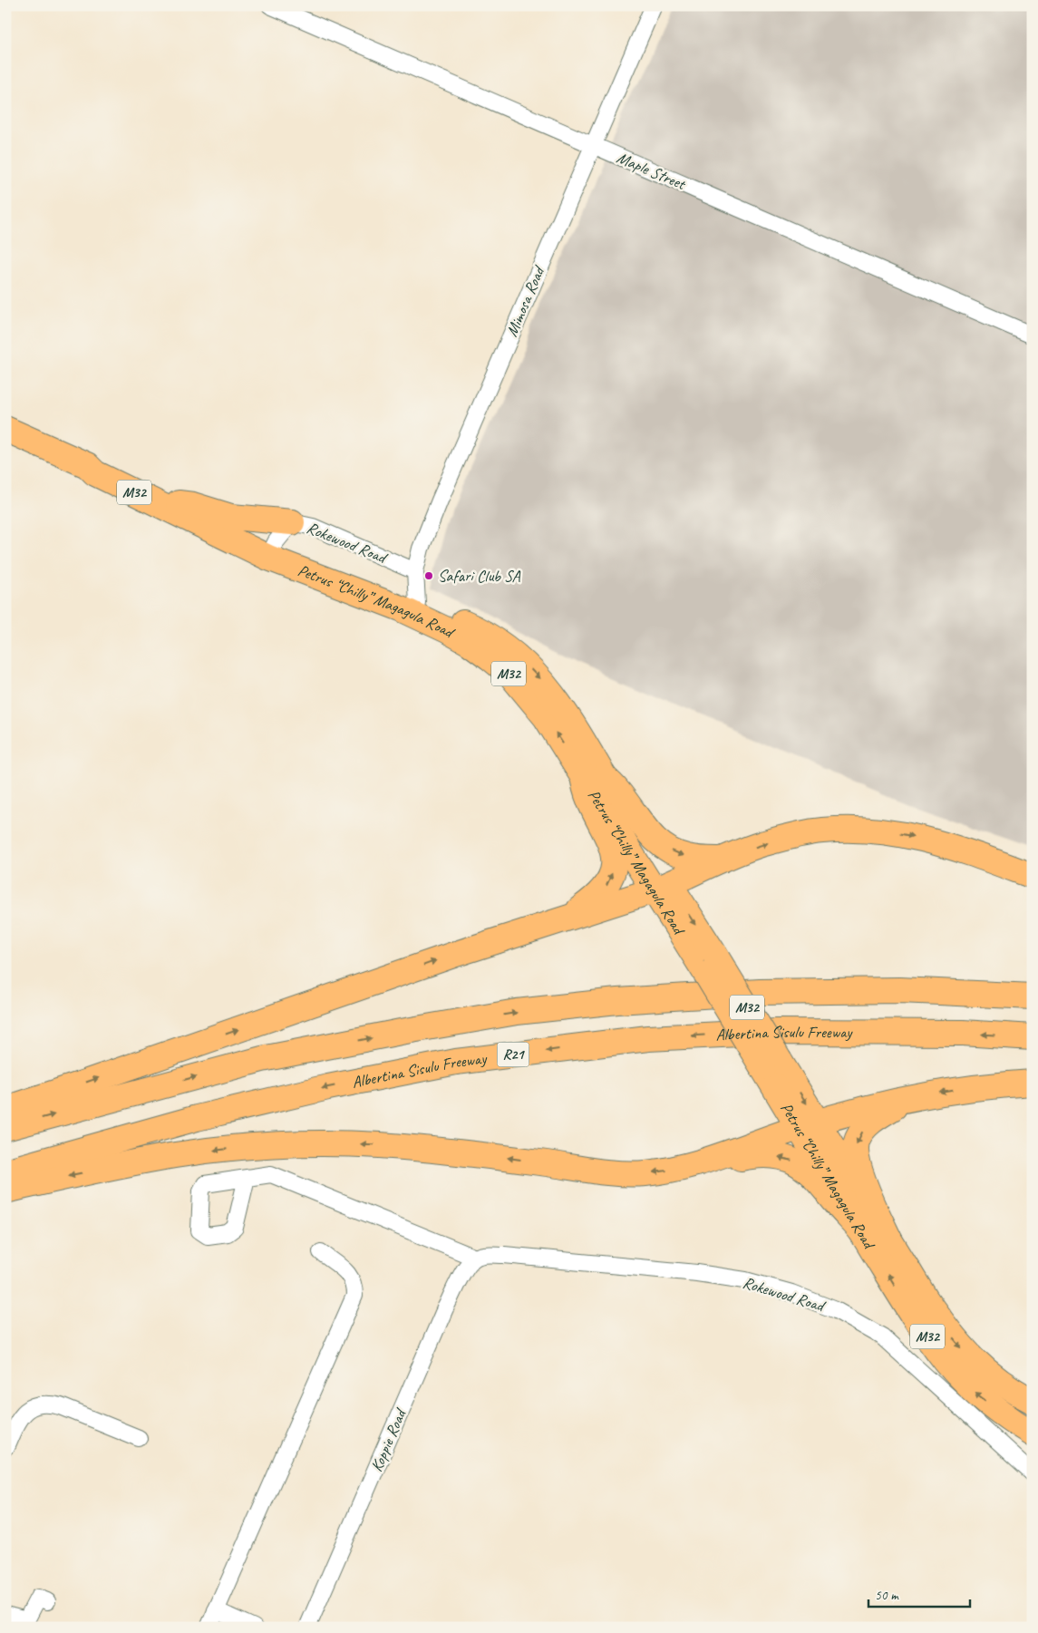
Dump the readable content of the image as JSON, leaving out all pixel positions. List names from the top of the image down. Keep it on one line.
{"streets":{"main road":["M32","Petrus “Chilly” Magagula Road","Albertina Sisulu Freeway","R21"],"street":["Maple Street","Mimosa Road","Rokewood Road","Koppie Road"]},"crossings":[["Maple Street","Mimosa Road"],["Mimosa Road","Rokewood Road"],["Mimosa Road","Petrus “Chilly” Magagula Road"],["Rokewood Road","Petrus “Chilly” Magagula Road"],["Rokewood Road","Koppie Road"]],"places":["Safari Club SA"],"scale_bar":"50 m"}
